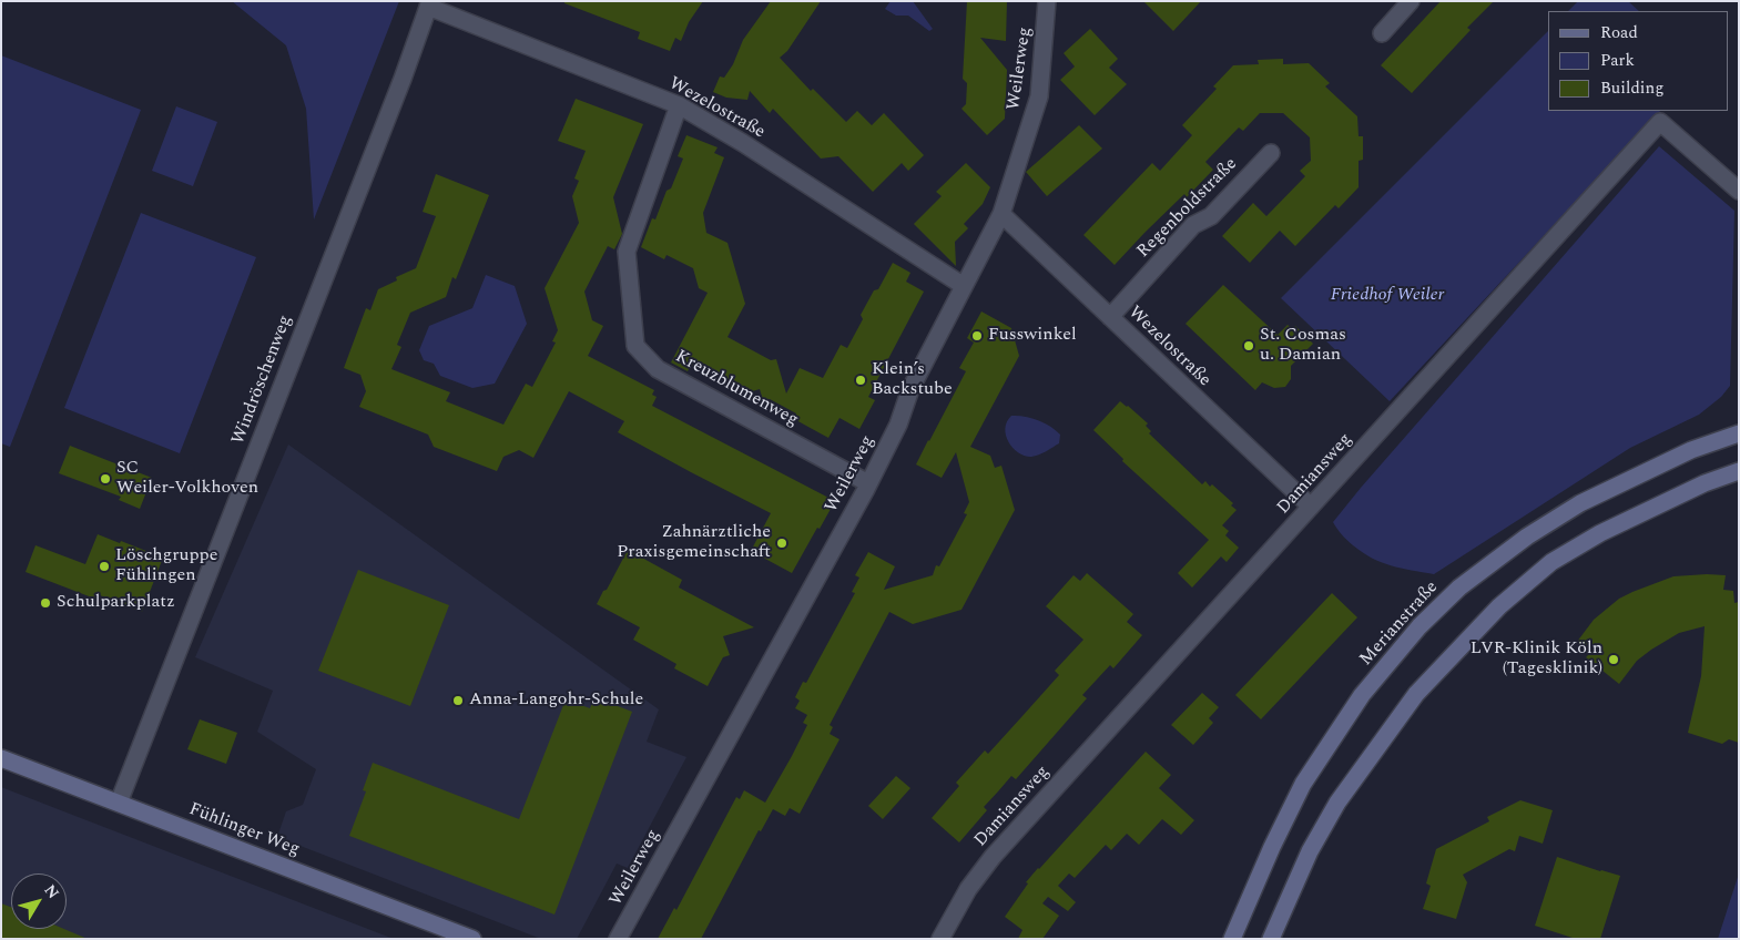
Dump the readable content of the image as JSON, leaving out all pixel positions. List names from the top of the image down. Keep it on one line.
{"streets":{"street":["Weilerweg","Wezelostraße","Regenboldstraße","Windröschenweg","Kreuzblumenweg","Damiansweg","Merianstraße","Fühlinger Weg"]},"crossings":[["Weilerweg","Wezelostraße"],["Weilerweg","Kreuzblumenweg"],["Wezelostraße","Regenboldstraße"],["Wezelostraße","Windröschenweg"],["Wezelostraße","Kreuzblumenweg"],["Wezelostraße","Damiansweg"],["Windröschenweg","Fühlinger Weg"]],"parks":["Friedhof Weiler"],"places":["Fusswinkel","St. Cosmas u. Damian","Klein’s Backstube","SC Weiler-Volkhoven","Zahnärztliche Praxisgemeinschaft","Löschgruppe Fühlingen","Schulparkplatz","LVR-Klinik Köln (Tagesklinik)","Anna-Langohr-Schule"],"legend":["Road","Park","Building"],"north":"top right"}
